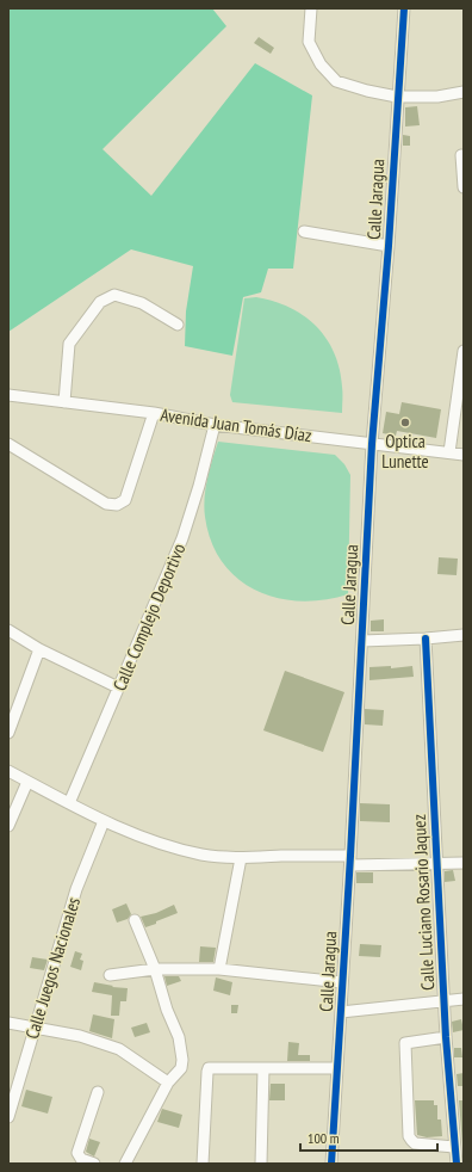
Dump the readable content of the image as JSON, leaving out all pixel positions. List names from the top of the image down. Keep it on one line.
{"streets":{"street":["Calle Jaragua","Avenida Juan Tomás Díaz","Calle Complejo Deportivo","Calle Luciano Rosario Jaquez","Calle Juegos Nacionales"]},"crossings":[["Calle Jaragua","Avenida Juan Tomás Díaz"],["Avenida Juan Tomás Díaz","Calle Complejo Deportivo"]],"places":["Optica Lunette"],"scale_bar":"100 m"}
